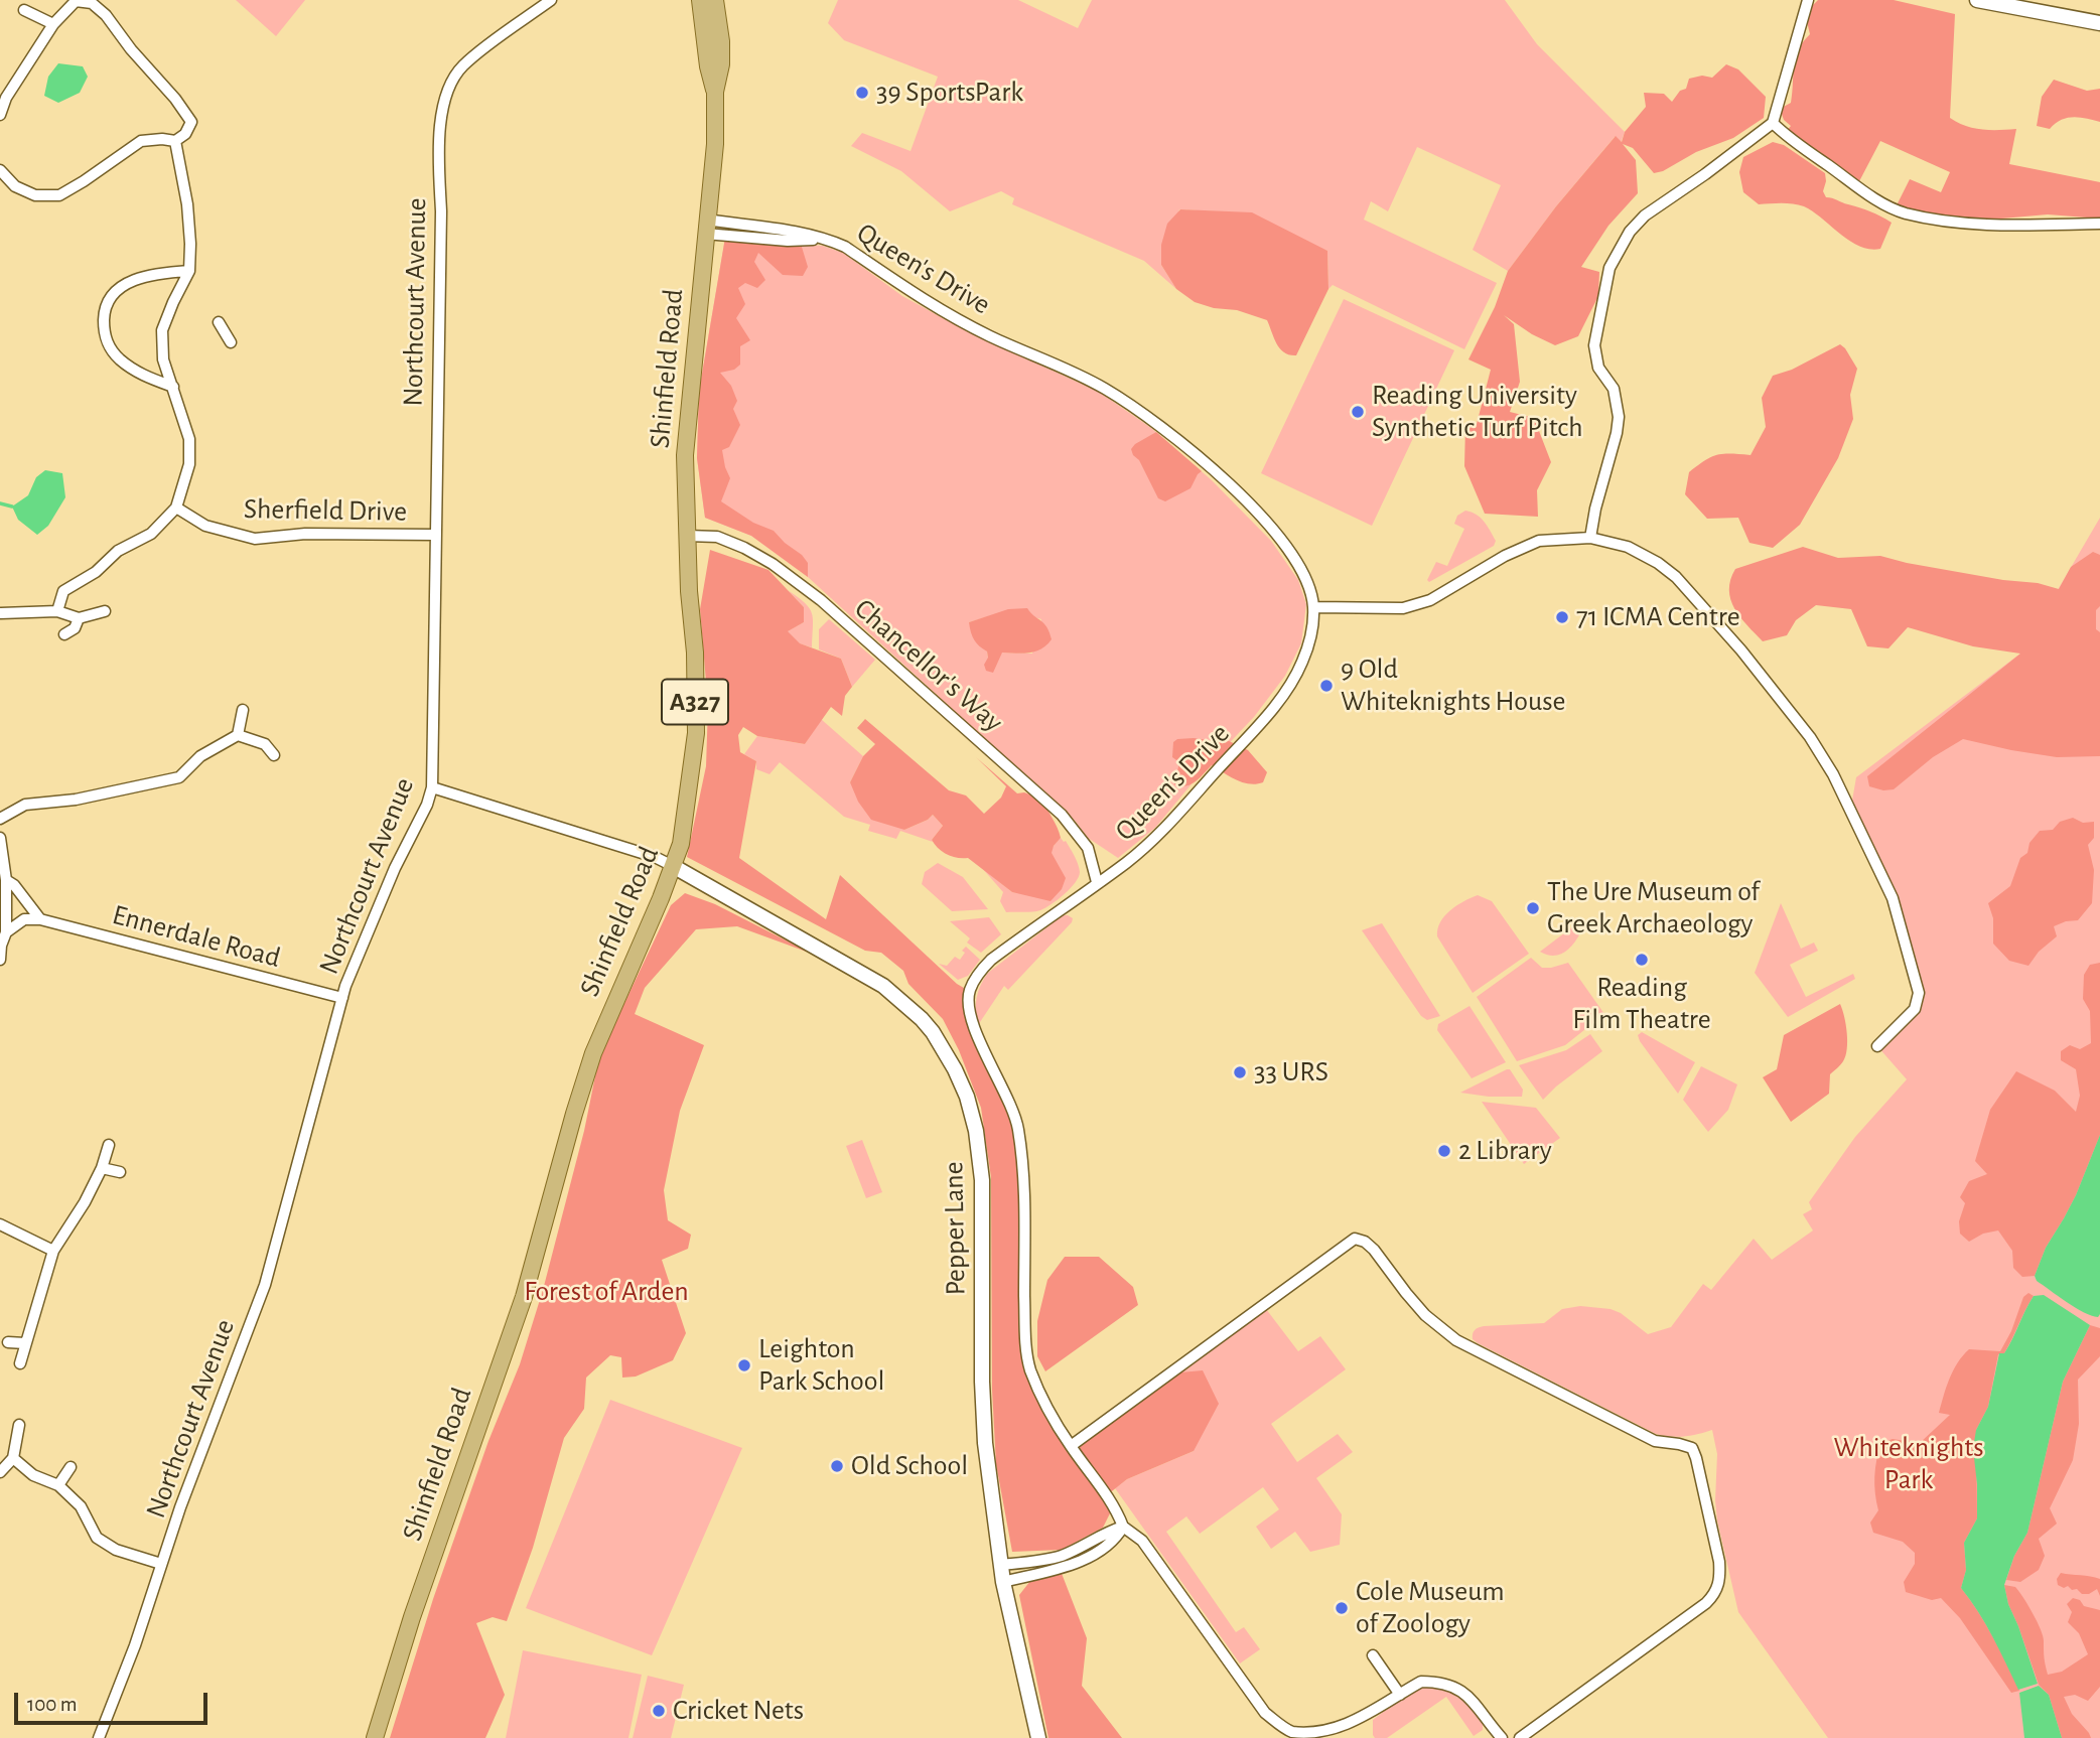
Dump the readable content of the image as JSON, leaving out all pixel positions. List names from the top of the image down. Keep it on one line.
{"streets":{"main road":["Shinfield Road","A327"],"street":["Queen's Drive","Northcourt Avenue","Sherfield Drive","Chancellor's Way","Ennerdale Road","Pepper Lane"]},"crossings":[["Queen's Drive","Shinfield Road"],["Queen's Drive","Chancellor's Way"],["Northcourt Avenue","Sherfield Drive"],["Northcourt Avenue","Ennerdale Road"],["Shinfield Road","Chancellor's Way"],["Shinfield Road","Pepper Lane"]],"parks":["Forest of Arden","Whiteknights Park"],"places":["39 SportsPark","Reading University Synthetic Turf Pitch","71 ICMA Centre","9 Old Whiteknights House","The Ure Museum of Greek Archaeology","Reading Film Theatre","33 URS","2 Library","Leighton Park School","Old School","Cole Museum of Zoology","Cricket Nets"],"scale_bar":"100 m"}
